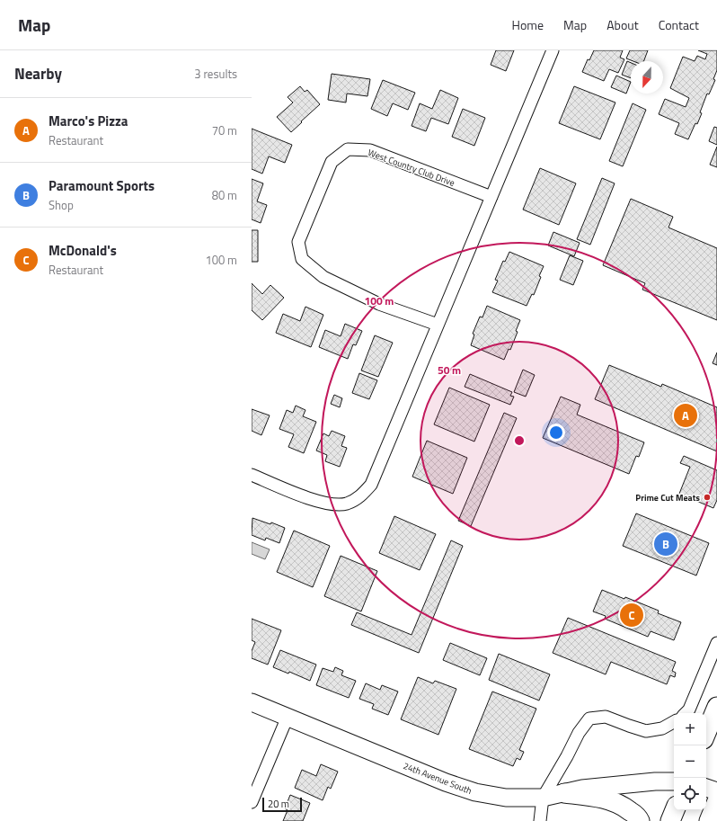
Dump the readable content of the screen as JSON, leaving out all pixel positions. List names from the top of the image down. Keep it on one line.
{"streets":{"street":["West Country Club Drive","24th Avenue South"]},"places":["Prime Cut Meats"],"scale_bar":"20 m","north":"bottom","page":{"header":"Map","nav":["Home","Map","About","Contact"],"heading":["Nearby","3 results"],"list":[{"mark":"A","name":"Marco's Pizza","note":"Restaurant","value":"70 m"},{"mark":"B","name":"Paramount Sports","note":"Shop","value":"80 m"},{"mark":"C","name":"McDonald's","note":"Restaurant","value":"100 m"}],"pins":["A","B","C"],"map_buttons":["+","−"],"scale":"20 m"},"rings":["100 m","50 m"]}
